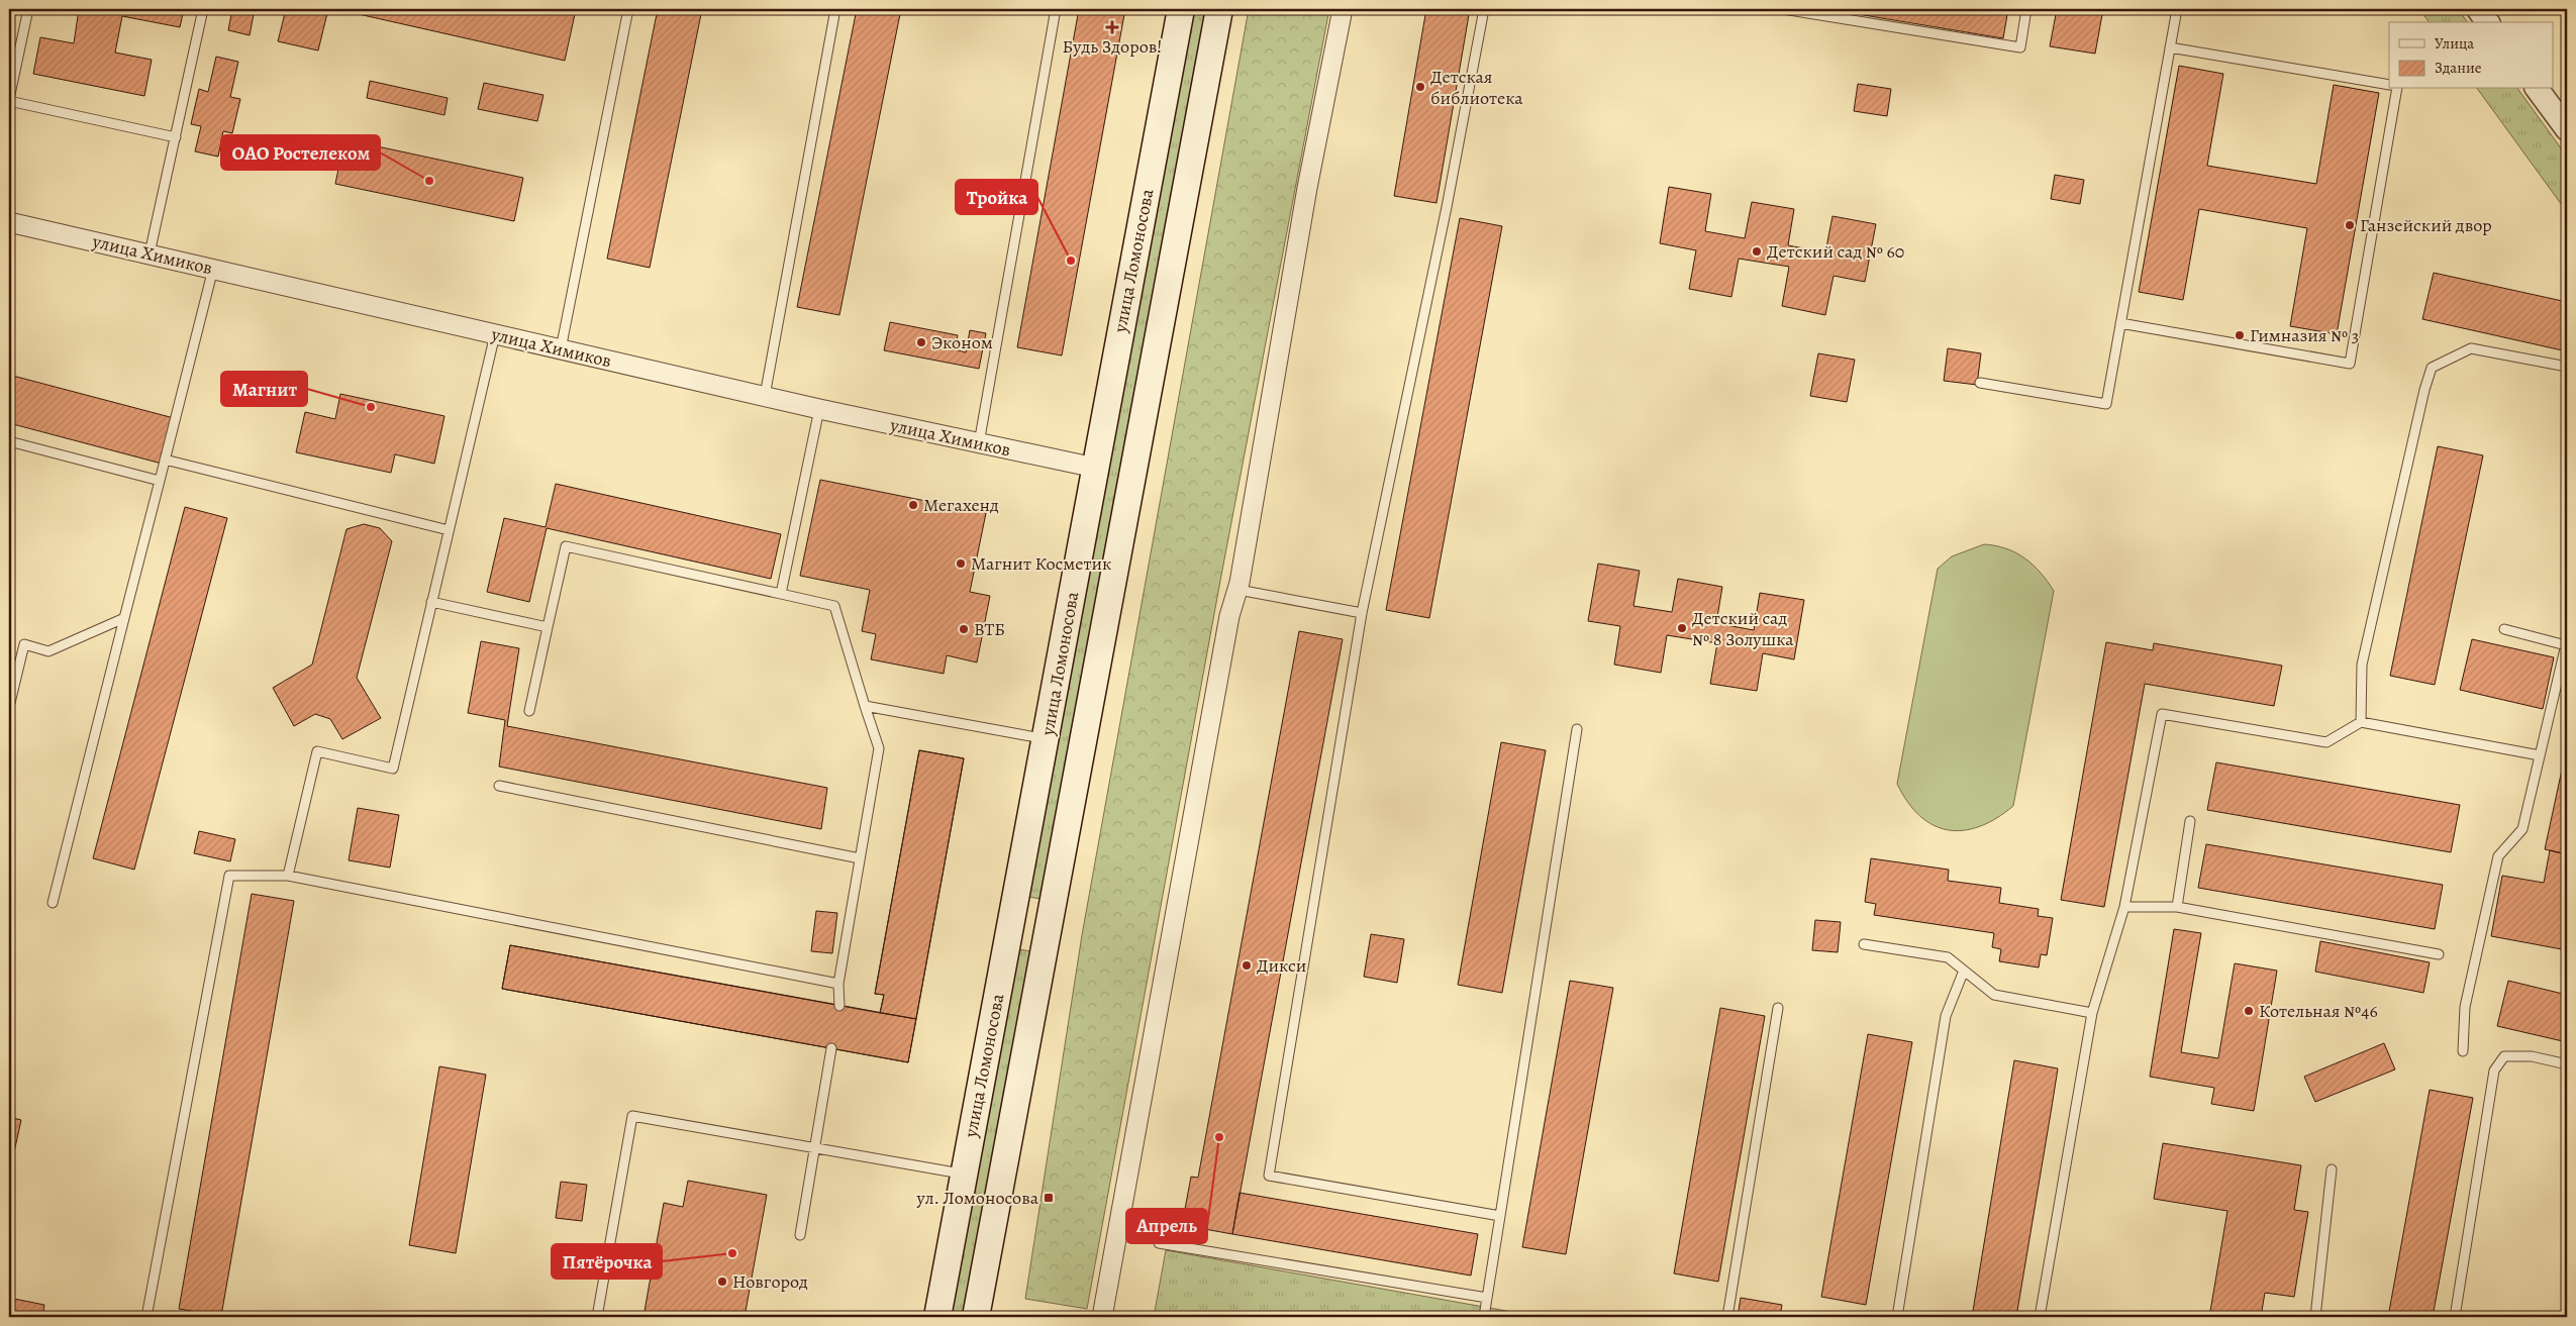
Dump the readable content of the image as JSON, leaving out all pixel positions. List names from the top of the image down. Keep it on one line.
{"streets":{"main road":["улица Ломоносова"],"street":["улица Химиков"]},"crossings":[["улица Химиков","улица Ломоносова"]],"places":{"health":["Будь Здоров!"],"other":["Детская библиотека","ОАО Ростелеком","Ганзейский двор","Детский сад № 60","Тройка","Гимназия № 3","Эконом","Магнит","Мегахенд","Магнит Косметик","Детский сад № 8 Золушка","ВТБ","Дикси","Котельная №46","Апрель","Пятёрочка","Новгород"],"transit":["ул. Ломоносова"]},"legend":["Улица","Здание"]}
